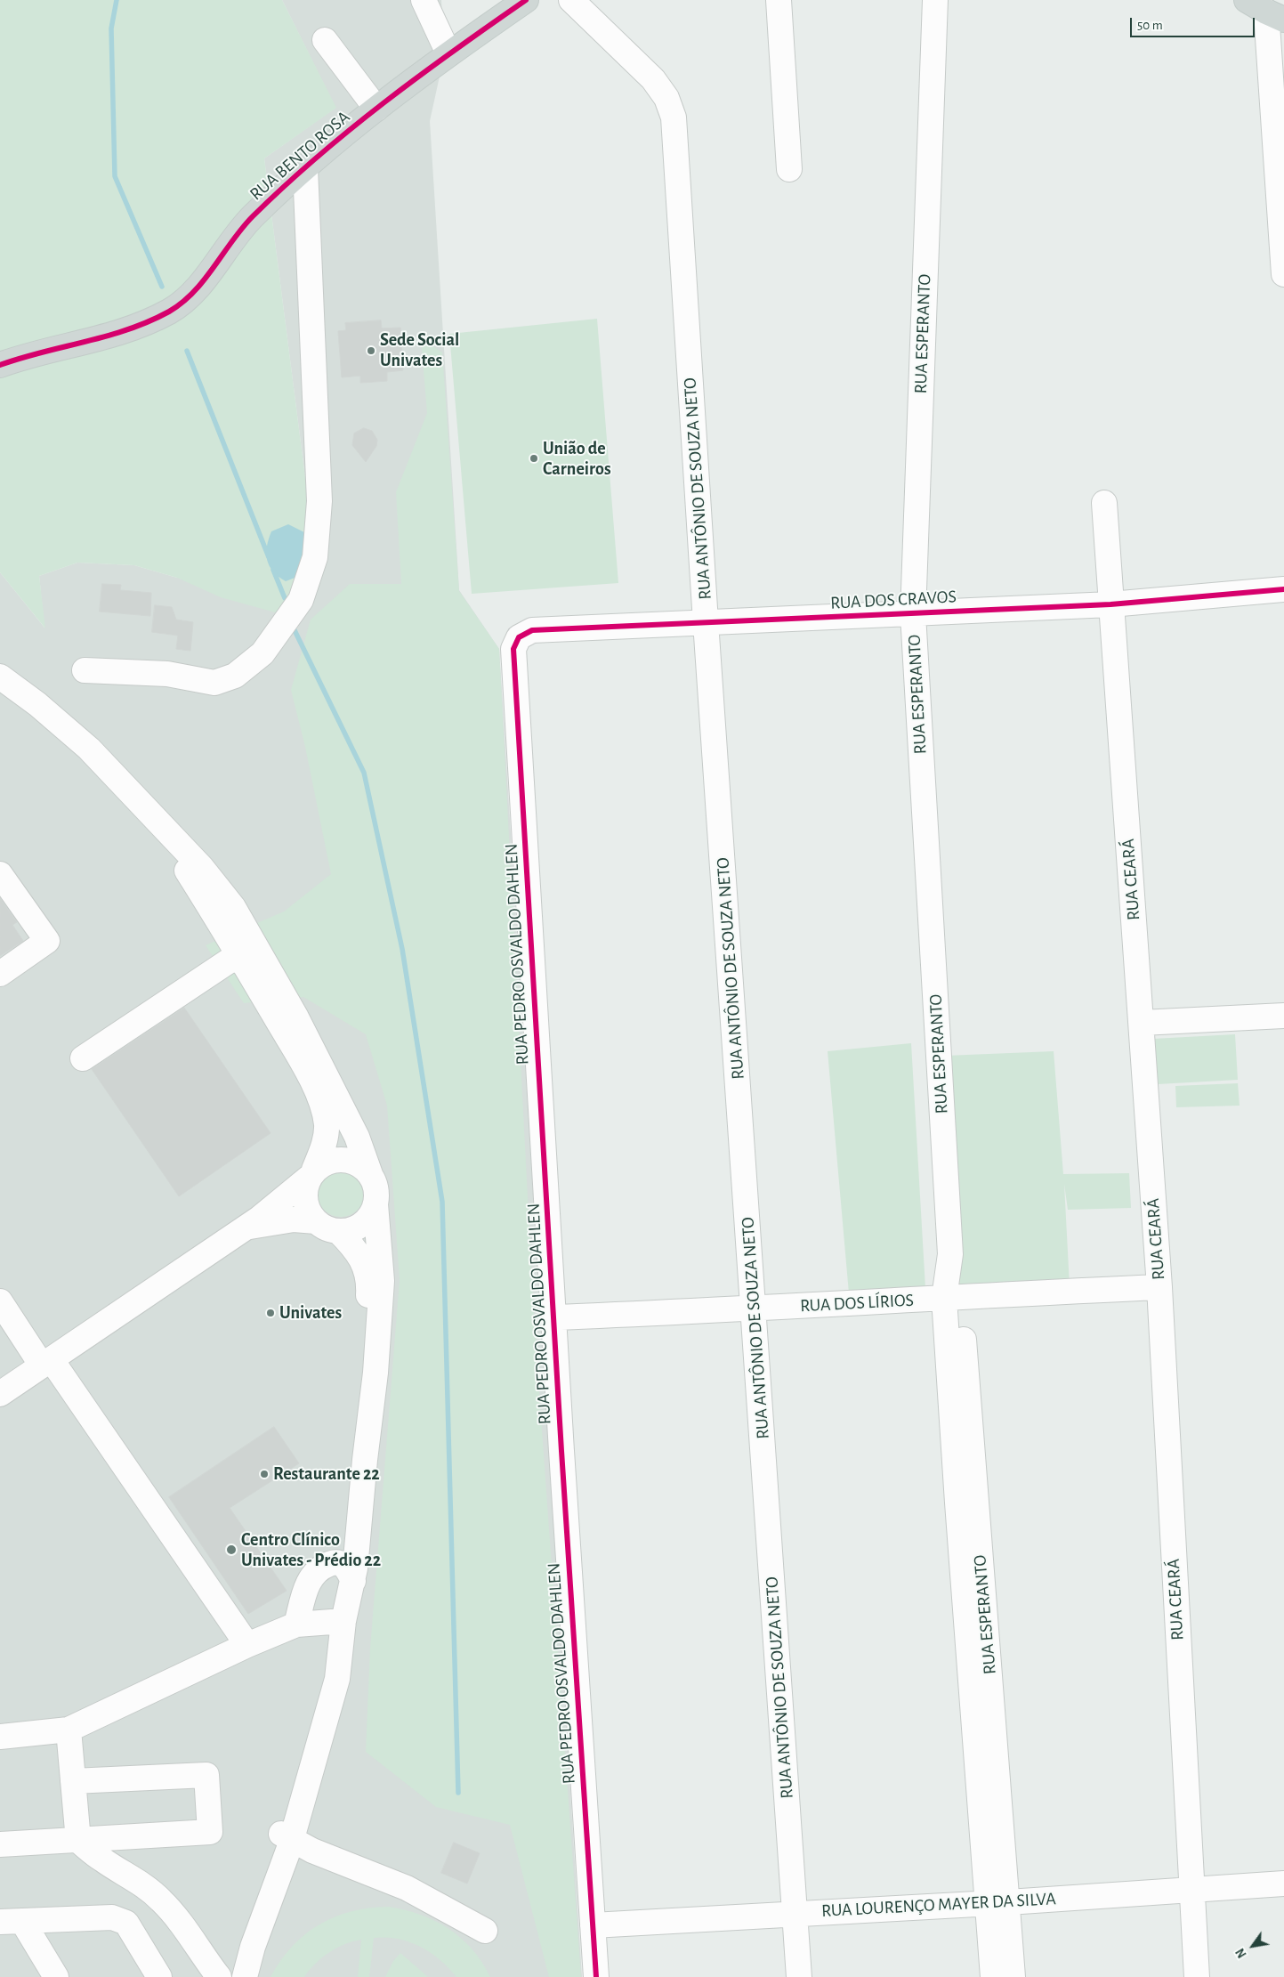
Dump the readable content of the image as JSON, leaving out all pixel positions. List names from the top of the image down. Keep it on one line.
{"streets":{"main road":["RUA BENTO ROSA"],"street":["RUA ESPERANTO","RUA ANTÔNIO DE SOUZA NETO","RUA DOS CRAVOS","RUA CEARÁ","RUA PEDRO OSVALDO DAHLEN","RUA DOS LÍRIOS","RUA LOURENÇO MAYER DA SILVA"]},"crossings":[["RUA ESPERANTO","RUA DOS CRAVOS"],["RUA ESPERANTO","RUA DOS LÍRIOS"],["RUA ESPERANTO","RUA LOURENÇO MAYER DA SILVA"],["RUA ANTÔNIO DE SOUZA NETO","RUA DOS CRAVOS"],["RUA ANTÔNIO DE SOUZA NETO","RUA DOS LÍRIOS"],["RUA ANTÔNIO DE SOUZA NETO","RUA LOURENÇO MAYER DA SILVA"],["RUA DOS CRAVOS","RUA CEARÁ"],["RUA DOS CRAVOS","RUA PEDRO OSVALDO DAHLEN"],["RUA CEARÁ","RUA DOS LÍRIOS"],["RUA CEARÁ","RUA LOURENÇO MAYER DA SILVA"],["RUA PEDRO OSVALDO DAHLEN","RUA DOS LÍRIOS"],["RUA PEDRO OSVALDO DAHLEN","RUA LOURENÇO MAYER DA SILVA"]],"places":["Sede Social Univates","União de Carneiros","Univates","Restaurante 22","Centro Clínico Univates - Prédio 22"],"scale_bar":"50 m","north":"bottom left"}
